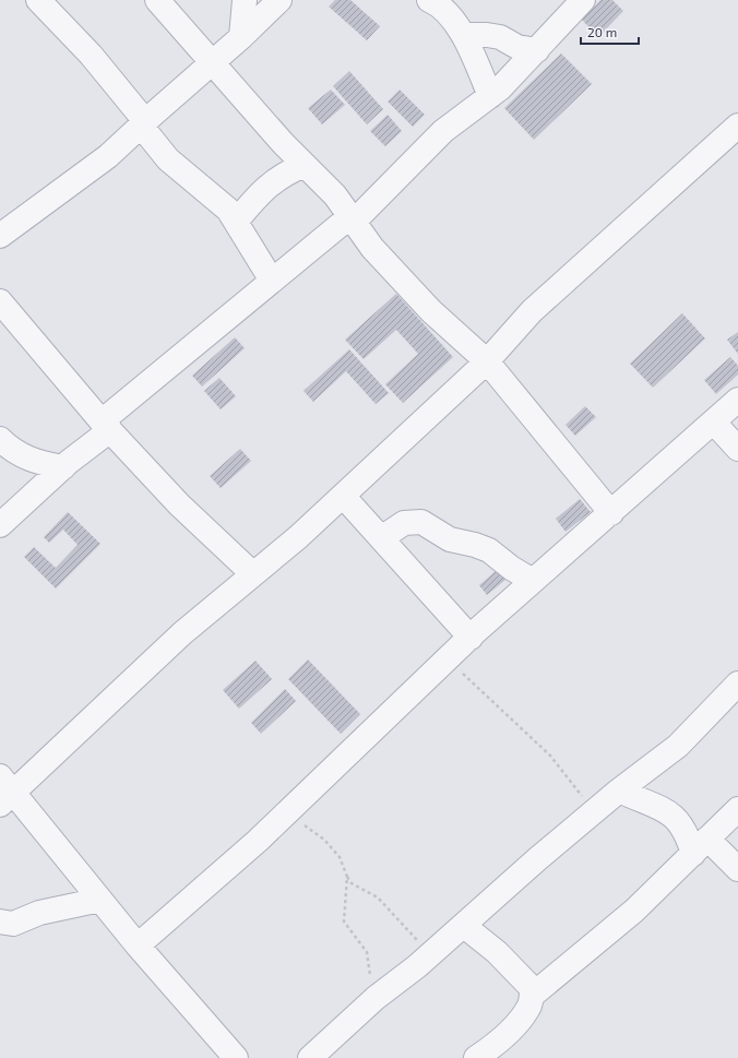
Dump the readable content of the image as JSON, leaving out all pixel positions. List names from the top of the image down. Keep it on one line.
{"scale_bar":"20 m"}
